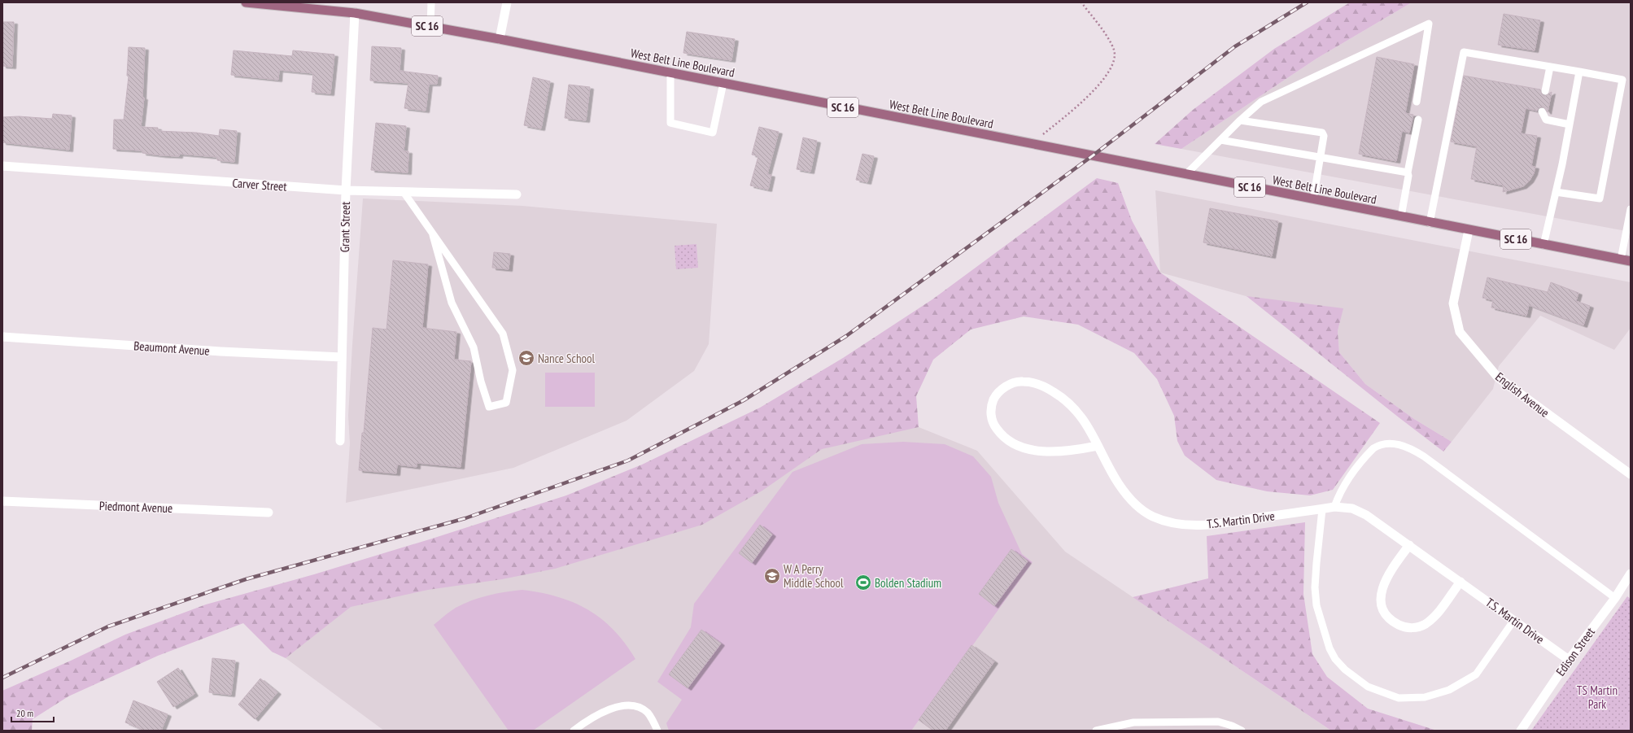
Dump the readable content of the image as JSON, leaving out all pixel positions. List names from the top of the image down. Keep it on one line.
{"streets":{"main road":["SC 16","West Belt Line Boulevard"],"street":["Carver Street","Grant Street","Beaumont Avenue","English Avenue","Piedmont Avenue","T.S. Martin Drive","Edison Street"]},"crossings":[["West Belt Line Boulevard","Grant Street"],["West Belt Line Boulevard","English Avenue"],["Carver Street","Grant Street"],["Grant Street","Beaumont Avenue"],["T.S. Martin Drive","Edison Street"]],"parks":["TS Martin Park"],"places":{"school or university":["Nance School","W A Perry Middle School"],"sports":["Bolden Stadium"]},"scale_bar":"20 m"}
